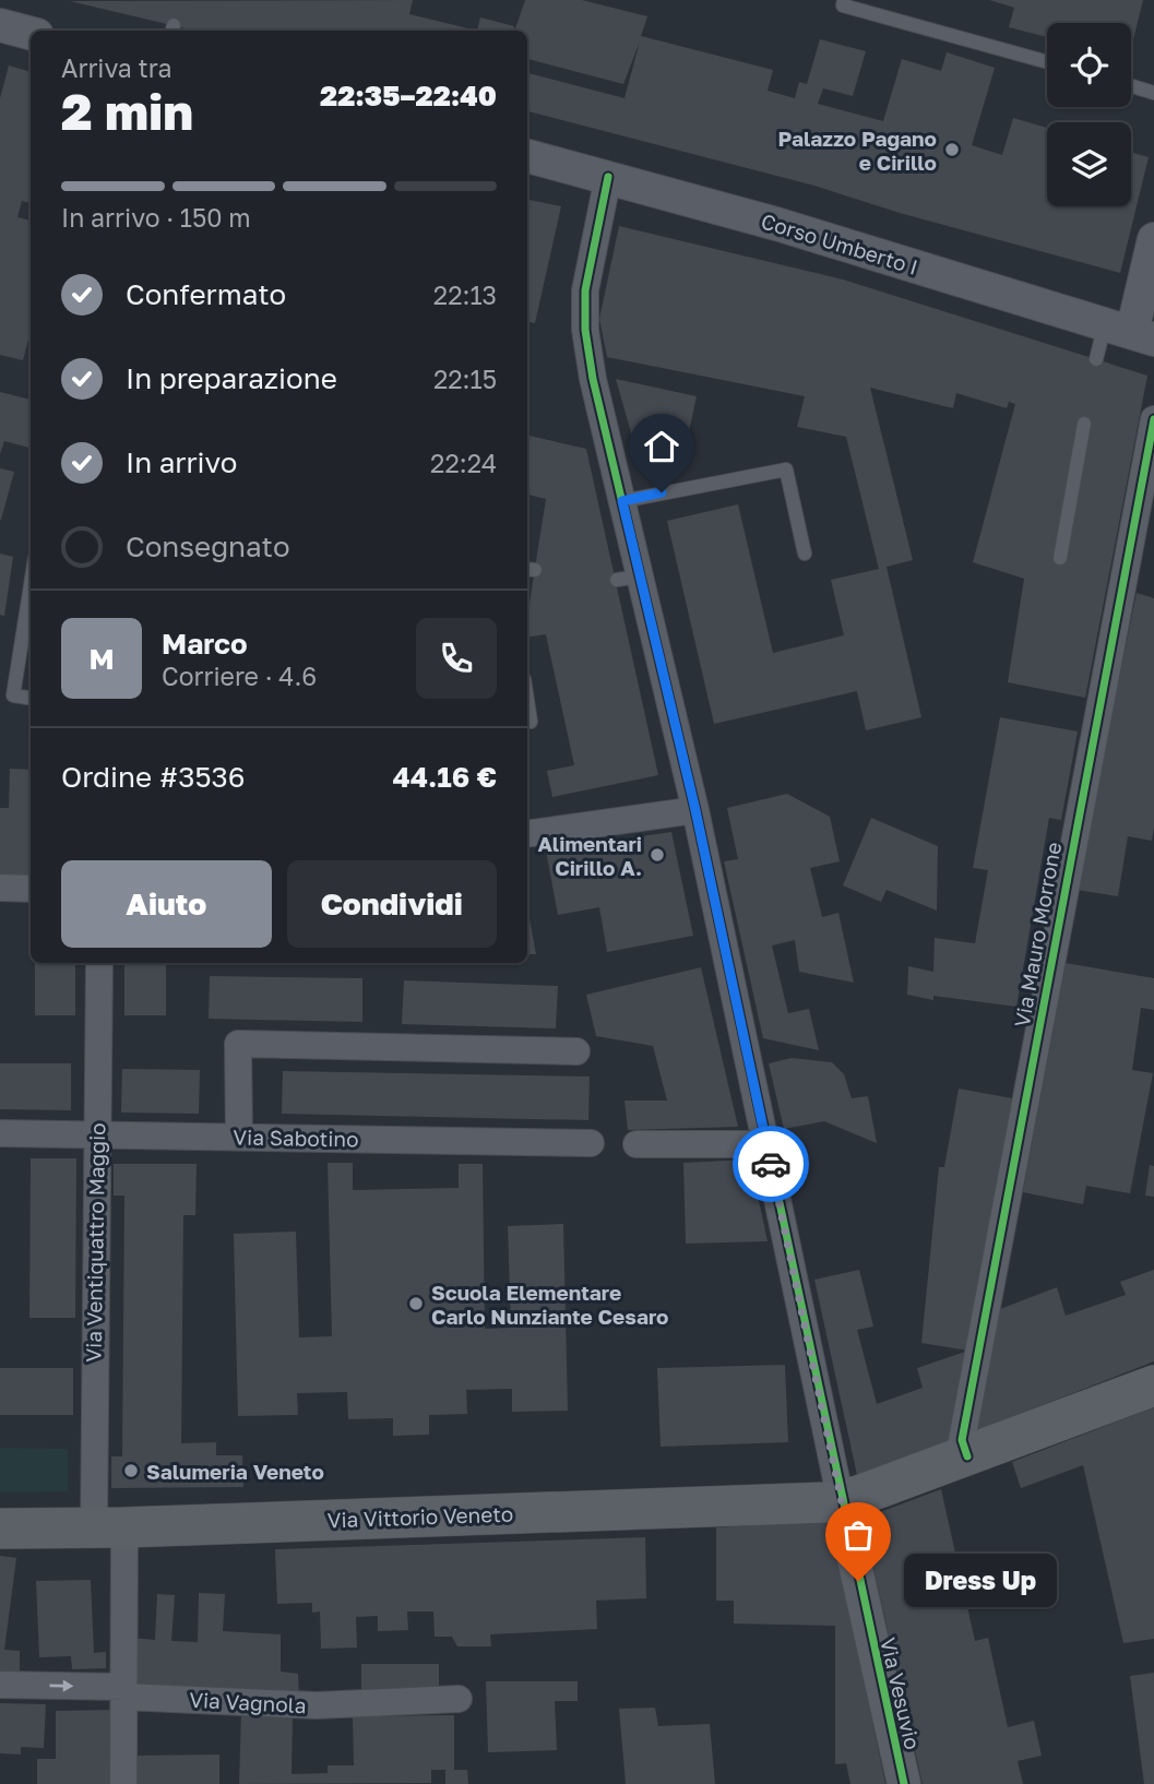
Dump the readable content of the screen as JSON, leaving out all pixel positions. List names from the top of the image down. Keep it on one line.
{"streets":{"main road":["Via Vittorio Veneto"],"street":["Corso Umberto I","Via Mauro Morrone","Via Sabotino","Via Ventiquattro Maggio","Via Vesuvio","Via Vagnola"]},"crossings":[["Corso Umberto I","Via Vesuvio"],["Via Mauro Morrone","Via Vittorio Veneto"],["Via Sabotino","Via Ventiquattro Maggio"],["Via Ventiquattro Maggio","Via Vittorio Veneto"],["Via Ventiquattro Maggio","Via Vagnola"],["Via Vittorio Veneto","Via Vesuvio"]],"places":["Palazzo Pagano e Cirillo","Alimentari Cirillo A.","Scuola Elementare Carlo Nunziante Cesaro","Salumeria Veneto","Dress Up"],"page":{"heading":["2 min","Arriva tra","22:35–22:40"],"panel":["Marco","Corriere · 4.6","Ordine #3536","44.16 €"],"bar":"In arrivo · 150 m","list":[["Confermato","22:13"],["In preparazione","22:15"],["In arrivo","22:24"],"Consegnato"],"round":"M","buttons":["Aiuto","Condividi"],"bubble":"Dress Up"}}
